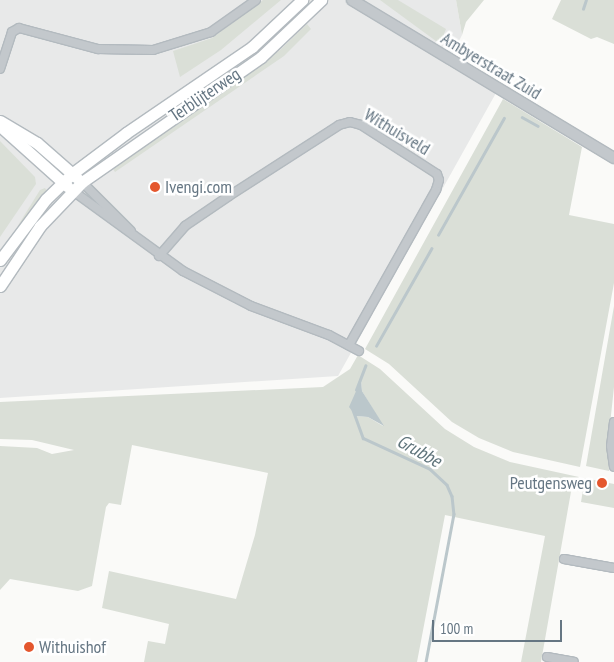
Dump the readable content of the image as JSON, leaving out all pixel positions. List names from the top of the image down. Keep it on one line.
{"streets":{"main road":["Terblijterweg"],"street":["Ambyerstraat Zuid","Withuisveld"]},"water":["Grubbe"],"places":["Ivengi.com","Peutgensweg","Withuishof"],"scale_bar":"100 m"}
